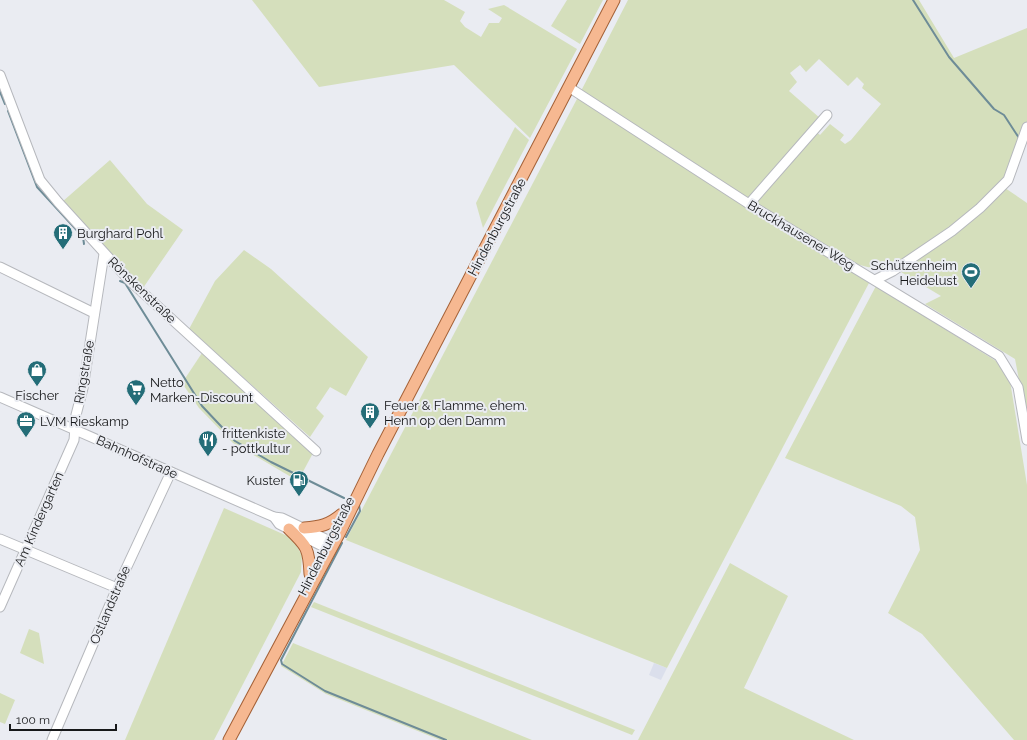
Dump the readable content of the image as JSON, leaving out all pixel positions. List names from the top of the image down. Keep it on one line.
{"streets":{"main road":["Hindenburgstraße"],"street":["Bruckhausener Weg","Rönskenstraße","Ringstraße","Bahnhofstraße","Am Kindergarten","Ostlandstraße"]},"crossings":[["Hindenburgstraße","Bruckhausener Weg"],["Hindenburgstraße","Bahnhofstraße"],["Rönskenstraße","Ringstraße"],["Ringstraße","Bahnhofstraße"],["Ringstraße","Am Kindergarten"],["Bahnhofstraße","Am Kindergarten"],["Bahnhofstraße","Ostlandstraße"]],"places":{"building":["Burghard Pohl","Feuer & Flamme, ehem. Henn op den Damm"],"sports":["Schützenheim Heidelust"],"shop":["Fischer"],"supermarket":["Netto Marken-Discount"],"office":["LVM Rieskamp"],"restaurant":["frittenkiste - pottkultur"],"fuel station":["Kuster"]},"scale_bar":"100 m"}
